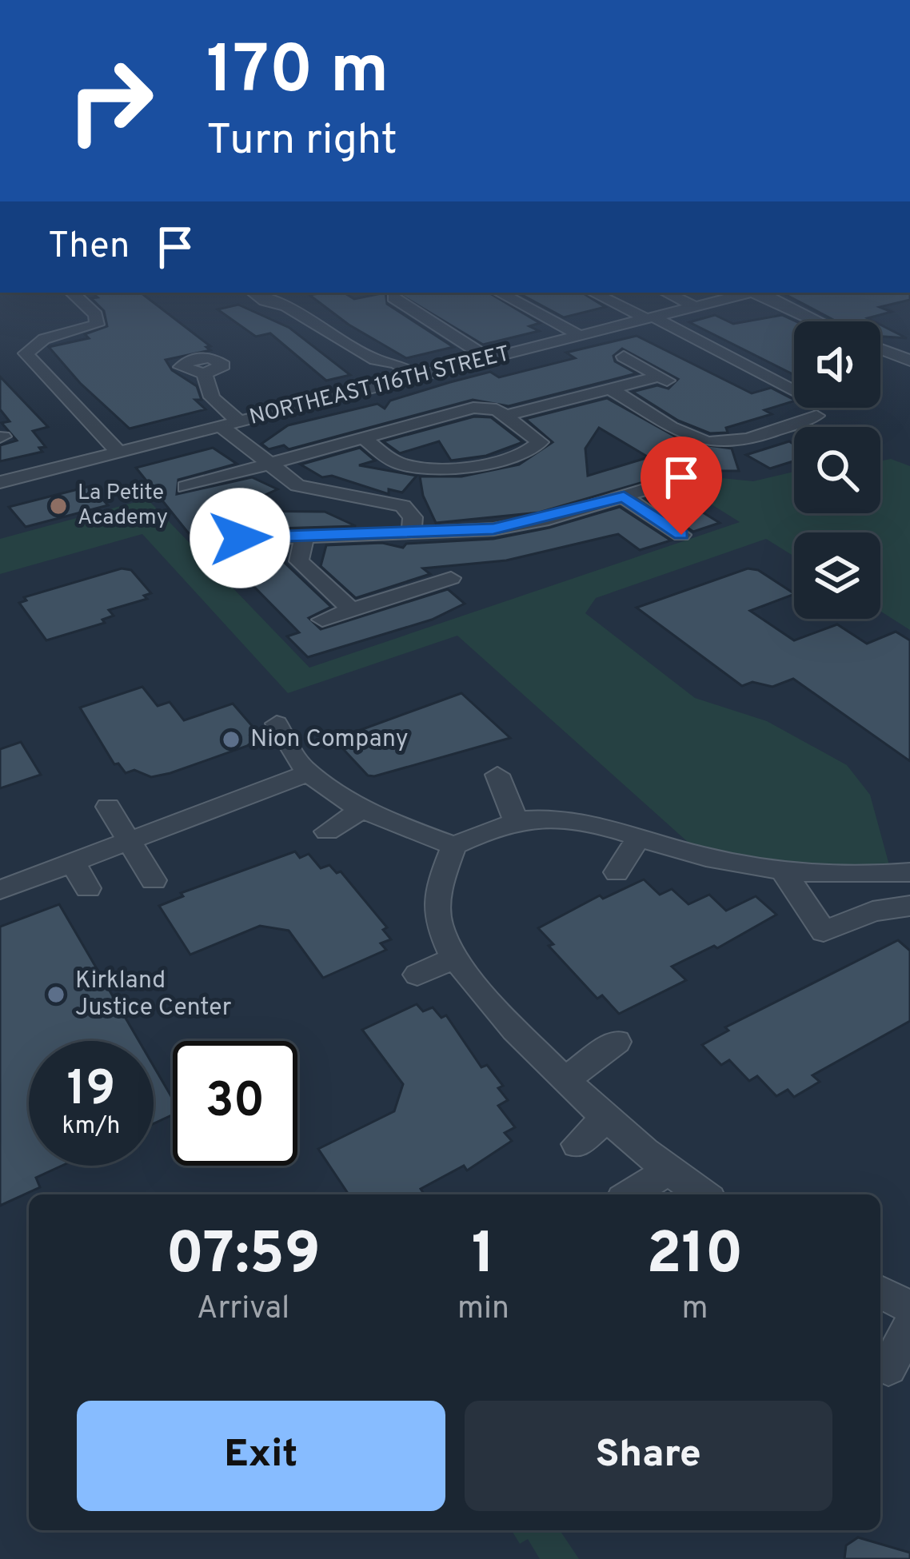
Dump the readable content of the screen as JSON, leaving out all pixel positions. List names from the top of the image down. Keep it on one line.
{"streets":{"street":["NORTHEAST 116TH STREET"]},"places":["La Petite Academy","Nion Company","Kirkland Justice Center"],"page":{"turn":["170 m","Turn right"],"then":"Then","speed":"19 km/h","limit":"30","eta":["07:59","Arrival","1","min","210","m"],"buttons":["Exit","Share"]}}
